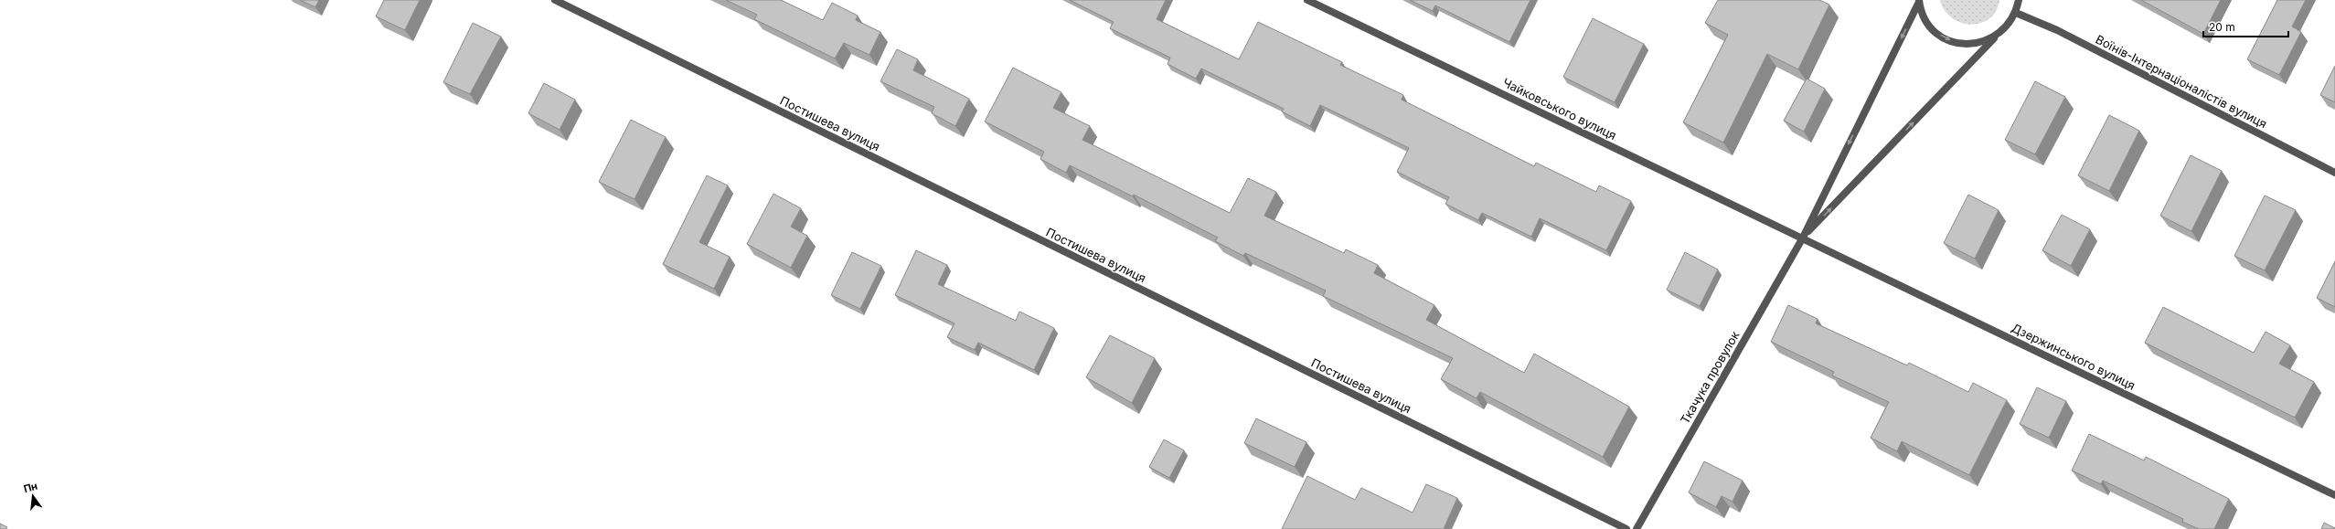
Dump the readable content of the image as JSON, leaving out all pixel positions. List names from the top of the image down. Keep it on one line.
{"streets":{"street":["Воїнів-Інтернаціоналістів вулиця","Чайковського вулиця","Постишева вулиця","Дзержинського вулиця","Ткачука провулок"]},"crossings":[["Чайковського вулиця","Дзержинського вулиця"],["Чайковського вулиця","Ткачука провулок"],["Дзержинського вулиця","Ткачука провулок"]],"scale_bar":"20 m","north":"top"}
